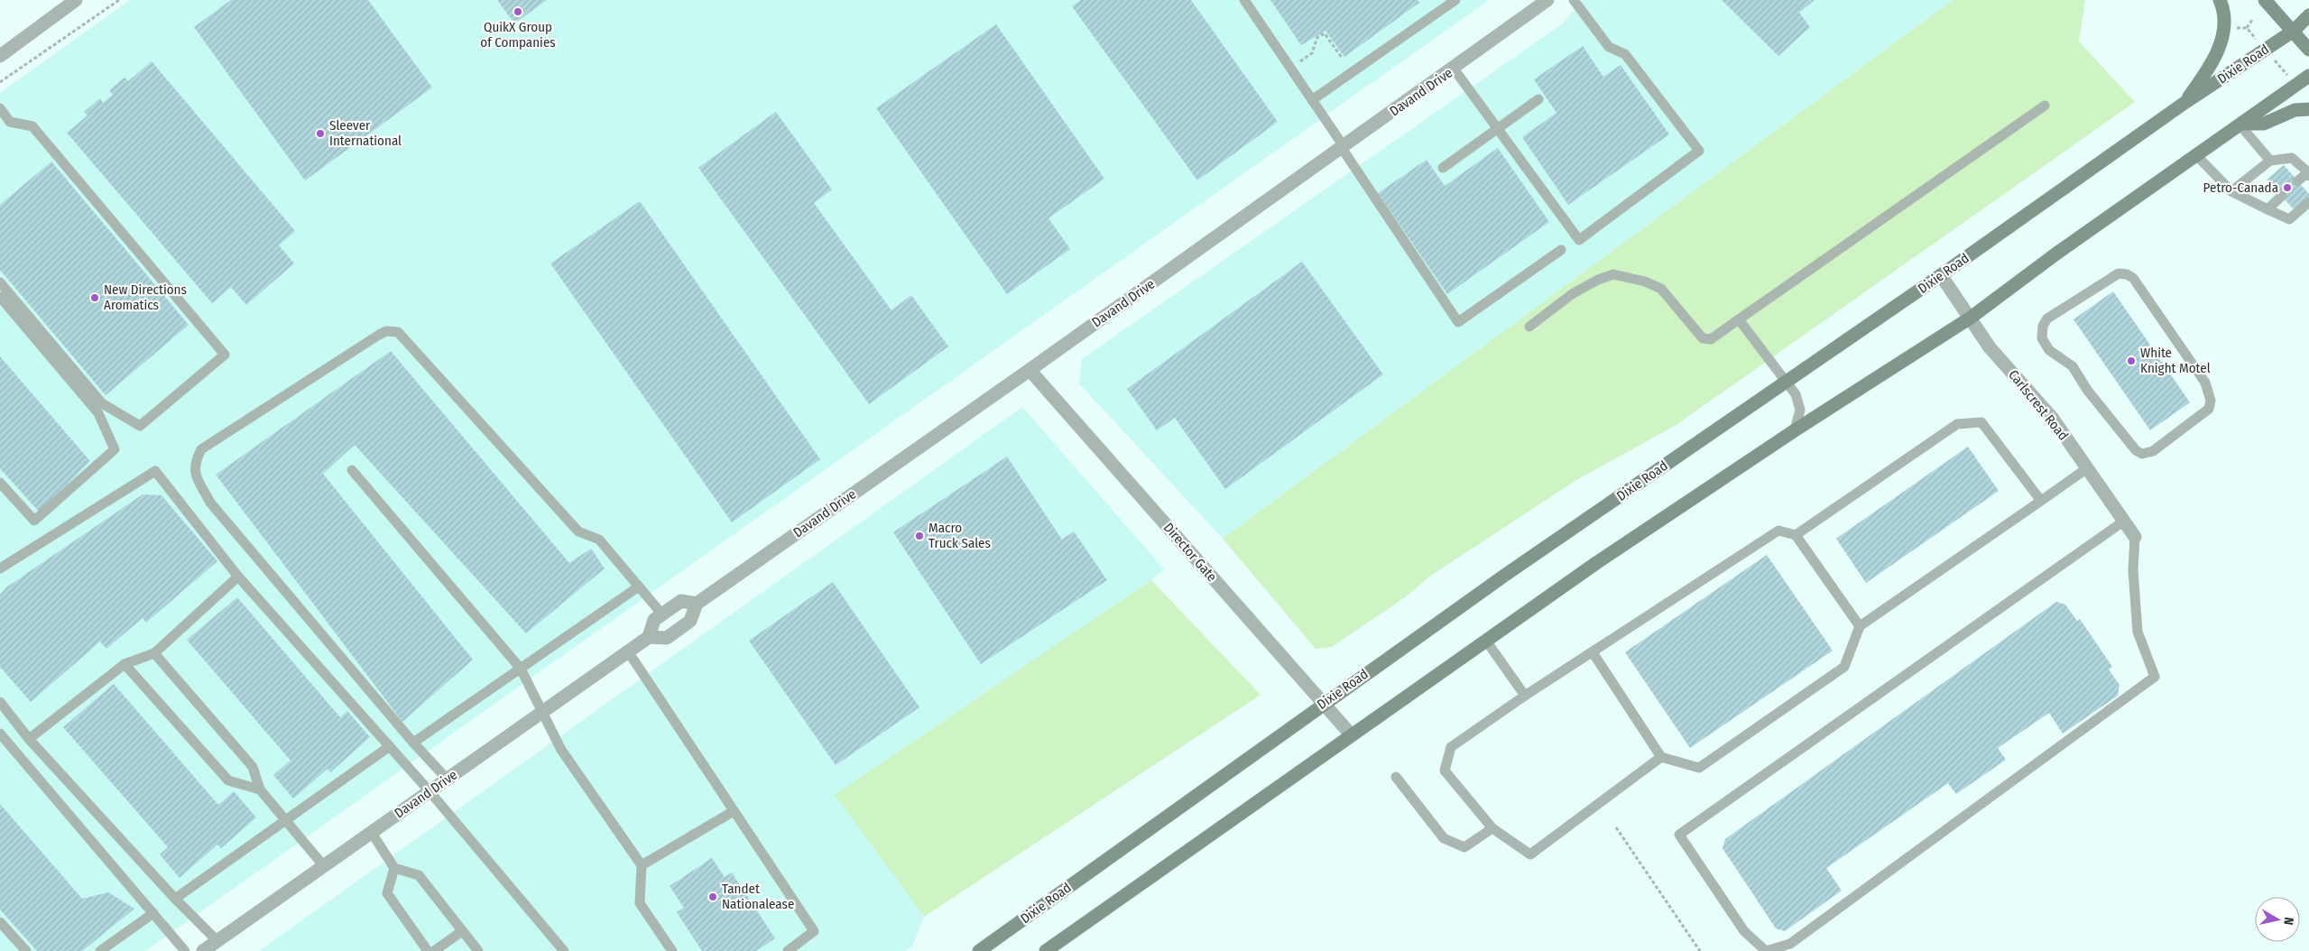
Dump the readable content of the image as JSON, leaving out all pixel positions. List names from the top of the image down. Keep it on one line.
{"streets":{"main road":["Dixie Road"],"street":["Davand Drive","Carlscrest Road","Director Gate"]},"crossings":[["Dixie Road","Carlscrest Road"],["Dixie Road","Director Gate"],["Davand Drive","Director Gate"]],"places":["QuikX Group of Companies","Sleever International","Petro-Canada","New Directions Aromatics","White Knight Motel","Macro Truck Sales","Tandet Nationalease"],"north":"right"}
